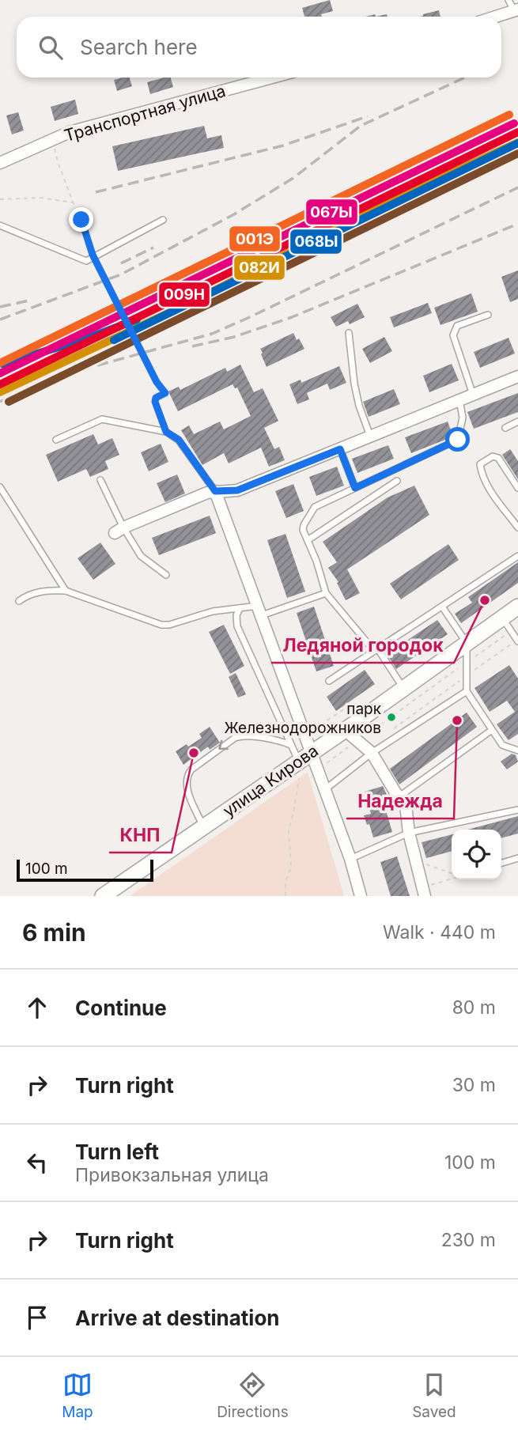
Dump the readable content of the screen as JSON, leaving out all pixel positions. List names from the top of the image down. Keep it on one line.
{"streets":{"main road":["улица Кирова"],"street":["Транспортная улица"]},"places":["Ледяной городок","парк Железнодорожников","Надежда","КНП"],"lines":["transit line 001Э","transit line 067Ы","transit line 009Н","transit line 082И","transit line 068Ы"],"scale_bar":"100 m","page":{"search":"Search here","scale":"100 m","heading":["6 min","Walk · 440 m"],"list":[["Continue","80 m"],["Turn right","30 m"],["Turn left","Привокзальная улица","100 m"],["Turn right","230 m"],"Arrive at destination"],"nav":["Map","Directions","Saved"]}}
